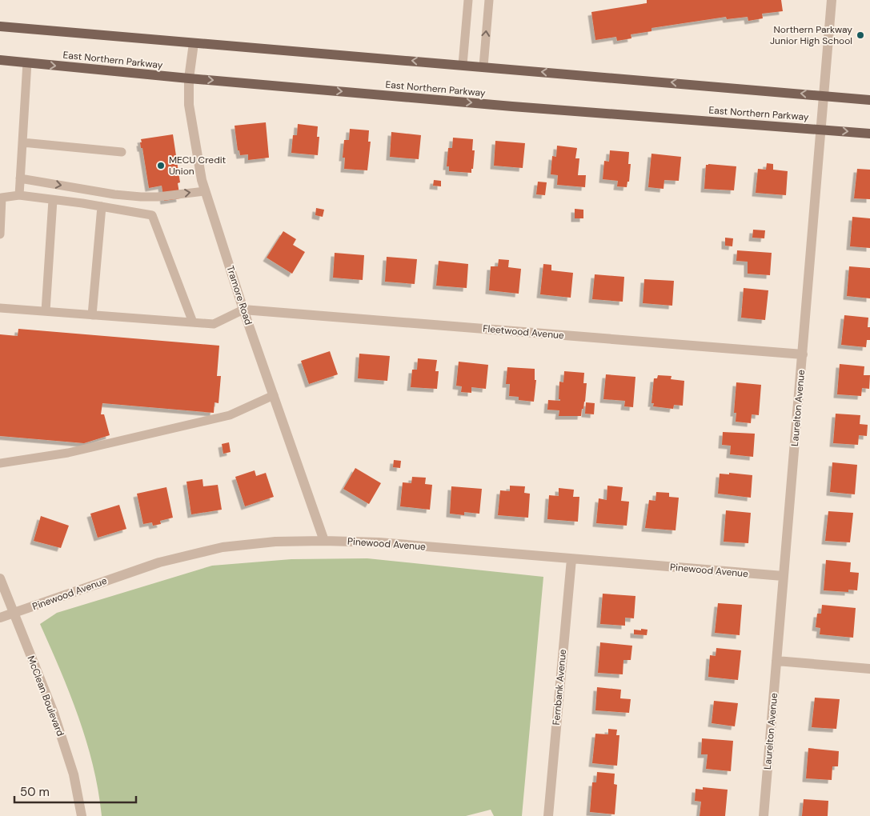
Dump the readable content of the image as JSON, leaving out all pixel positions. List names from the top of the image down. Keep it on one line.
{"streets":{"main road":["East Northern Parkway"],"street":["Tramore Road","Fleetwood Avenue","Laurelton Avenue","Pinewood Avenue","Fernbank Avenue","McClean Boulevard"]},"crossings":[["East Northern Parkway","Tramore Road"],["East Northern Parkway","Laurelton Avenue"],["Tramore Road","Fleetwood Avenue"],["Tramore Road","Pinewood Avenue"],["Fleetwood Avenue","Laurelton Avenue"],["Laurelton Avenue","Pinewood Avenue"],["Pinewood Avenue","Fernbank Avenue"],["Pinewood Avenue","McClean Boulevard"]],"places":["Northern Parkway Junior High School","MECU Credit Union"],"scale_bar":"50 m"}
